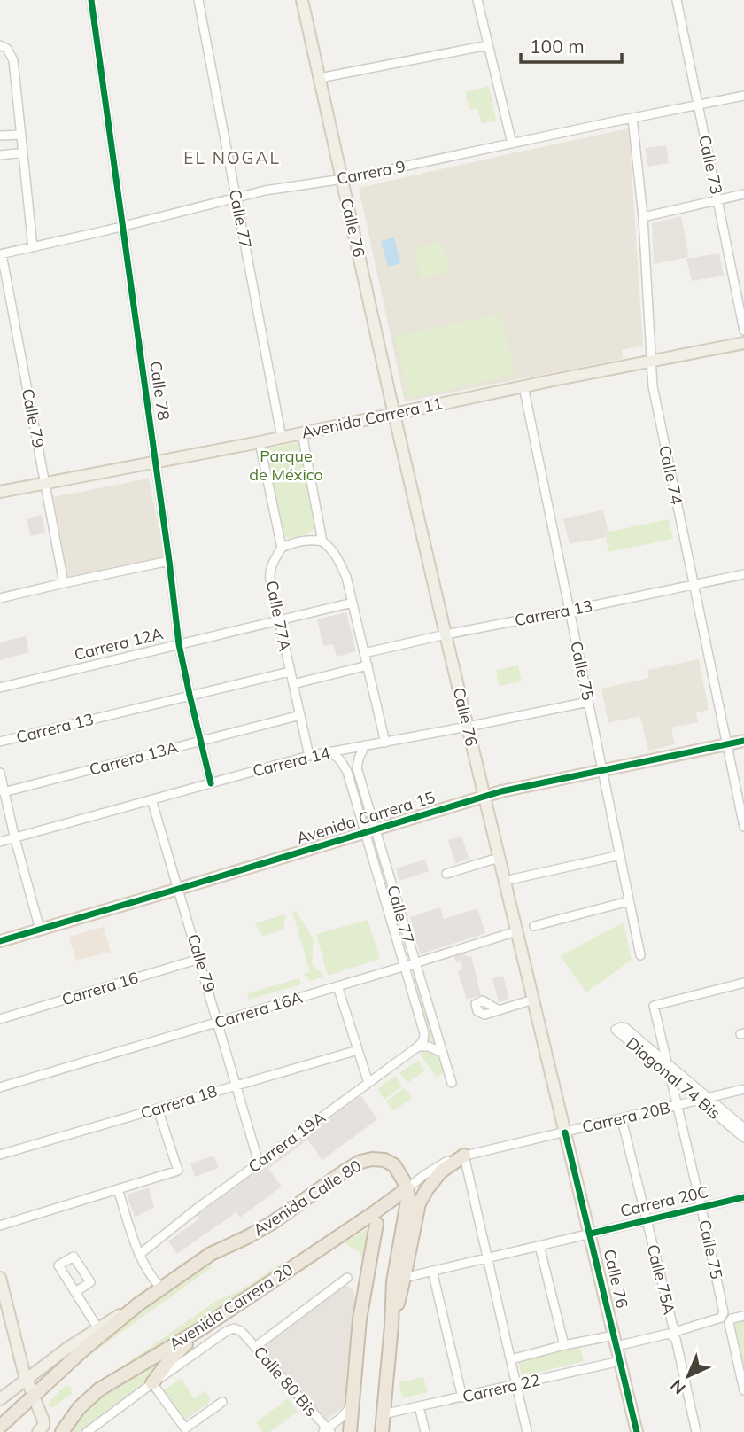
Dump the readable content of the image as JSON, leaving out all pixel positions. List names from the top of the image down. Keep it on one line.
{"streets":{"highway":["Avenida Calle 80","Avenida Carrera 20"],"main road":["Calle 76","Avenida Carrera 11","Avenida Carrera 15"],"street":["Calle 73","Carrera 9","Calle 77","Calle 78","Calle 79","Calle 74","Carrera 13","Calle 77A","Carrera 12A","Calle 75","Carrera 13A","Carrera 14","Carrera 16","Carrera 16A","Diagonal 74 Bis","Carrera 18","Carrera 20B","Carrera 19A","Carrera 20C","Calle 75A","Calle 80 Bis","Carrera 22"]},"crossings":[["Calle 73","Carrera 9"],["Carrera 9","Calle 77"],["Carrera 9","Calle 76"],["Carrera 9","Calle 78"],["Carrera 9","Calle 79"],["Carrera 9","Calle 74"],["Calle 77","Avenida Carrera 11"],["Calle 77","Carrera 14"],["Calle 77","Avenida Carrera 15"],["Calle 77","Carrera 16A"],["Calle 77","Carrera 19A"],["Calle 76","Avenida Carrera 11"],["Calle 76","Carrera 13"],["Calle 76","Carrera 14"],["Calle 76","Avenida Carrera 15"],["Calle 76","Carrera 16A"],["Calle 76","Carrera 20B"],["Calle 76","Carrera 20C"],["Calle 76","Carrera 22"],["Calle 78","Avenida Carrera 11"],["Calle 78","Carrera 13"],["Calle 78","Carrera 12A"],["Calle 78","Carrera 13A"],["Calle 78","Carrera 14"],["Calle 79","Avenida Carrera 11"],["Calle 79","Carrera 14"],["Calle 79","Avenida Carrera 15"],["Calle 79","Carrera 16"],["Calle 79","Carrera 16A"],["Calle 79","Carrera 18"],["Calle 79","Carrera 19A"],["Avenida Carrera 11","Calle 74"],["Avenida Carrera 11","Calle 75"],["Calle 74","Carrera 13"],["Calle 74","Avenida Carrera 15"],["Carrera 13","Calle 77A"],["Carrera 13","Calle 75"],["Calle 77A","Carrera 12A"],["Calle 77A","Carrera 13A"],["Calle 77A","Carrera 14"],["Calle 75","Carrera 14"],["Calle 75","Avenida Carrera 15"],["Calle 75","Diagonal 74 Bis"],["Calle 75","Carrera 20B"],["Calle 75","Carrera 20C"],["Calle 75","Calle 75A"],["Diagonal 74 Bis","Carrera 20B"],["Carrera 20B","Avenida Calle 80"],["Carrera 20B","Calle 75A"],["Carrera 20B","Avenida Carrera 20"],["Avenida Calle 80","Avenida Carrera 20"],["Carrera 20C","Calle 75A"]],"districts":["EL NOGAL"],"parks":["Parque de México"],"scale_bar":"100 m","north":"bottom left"}
